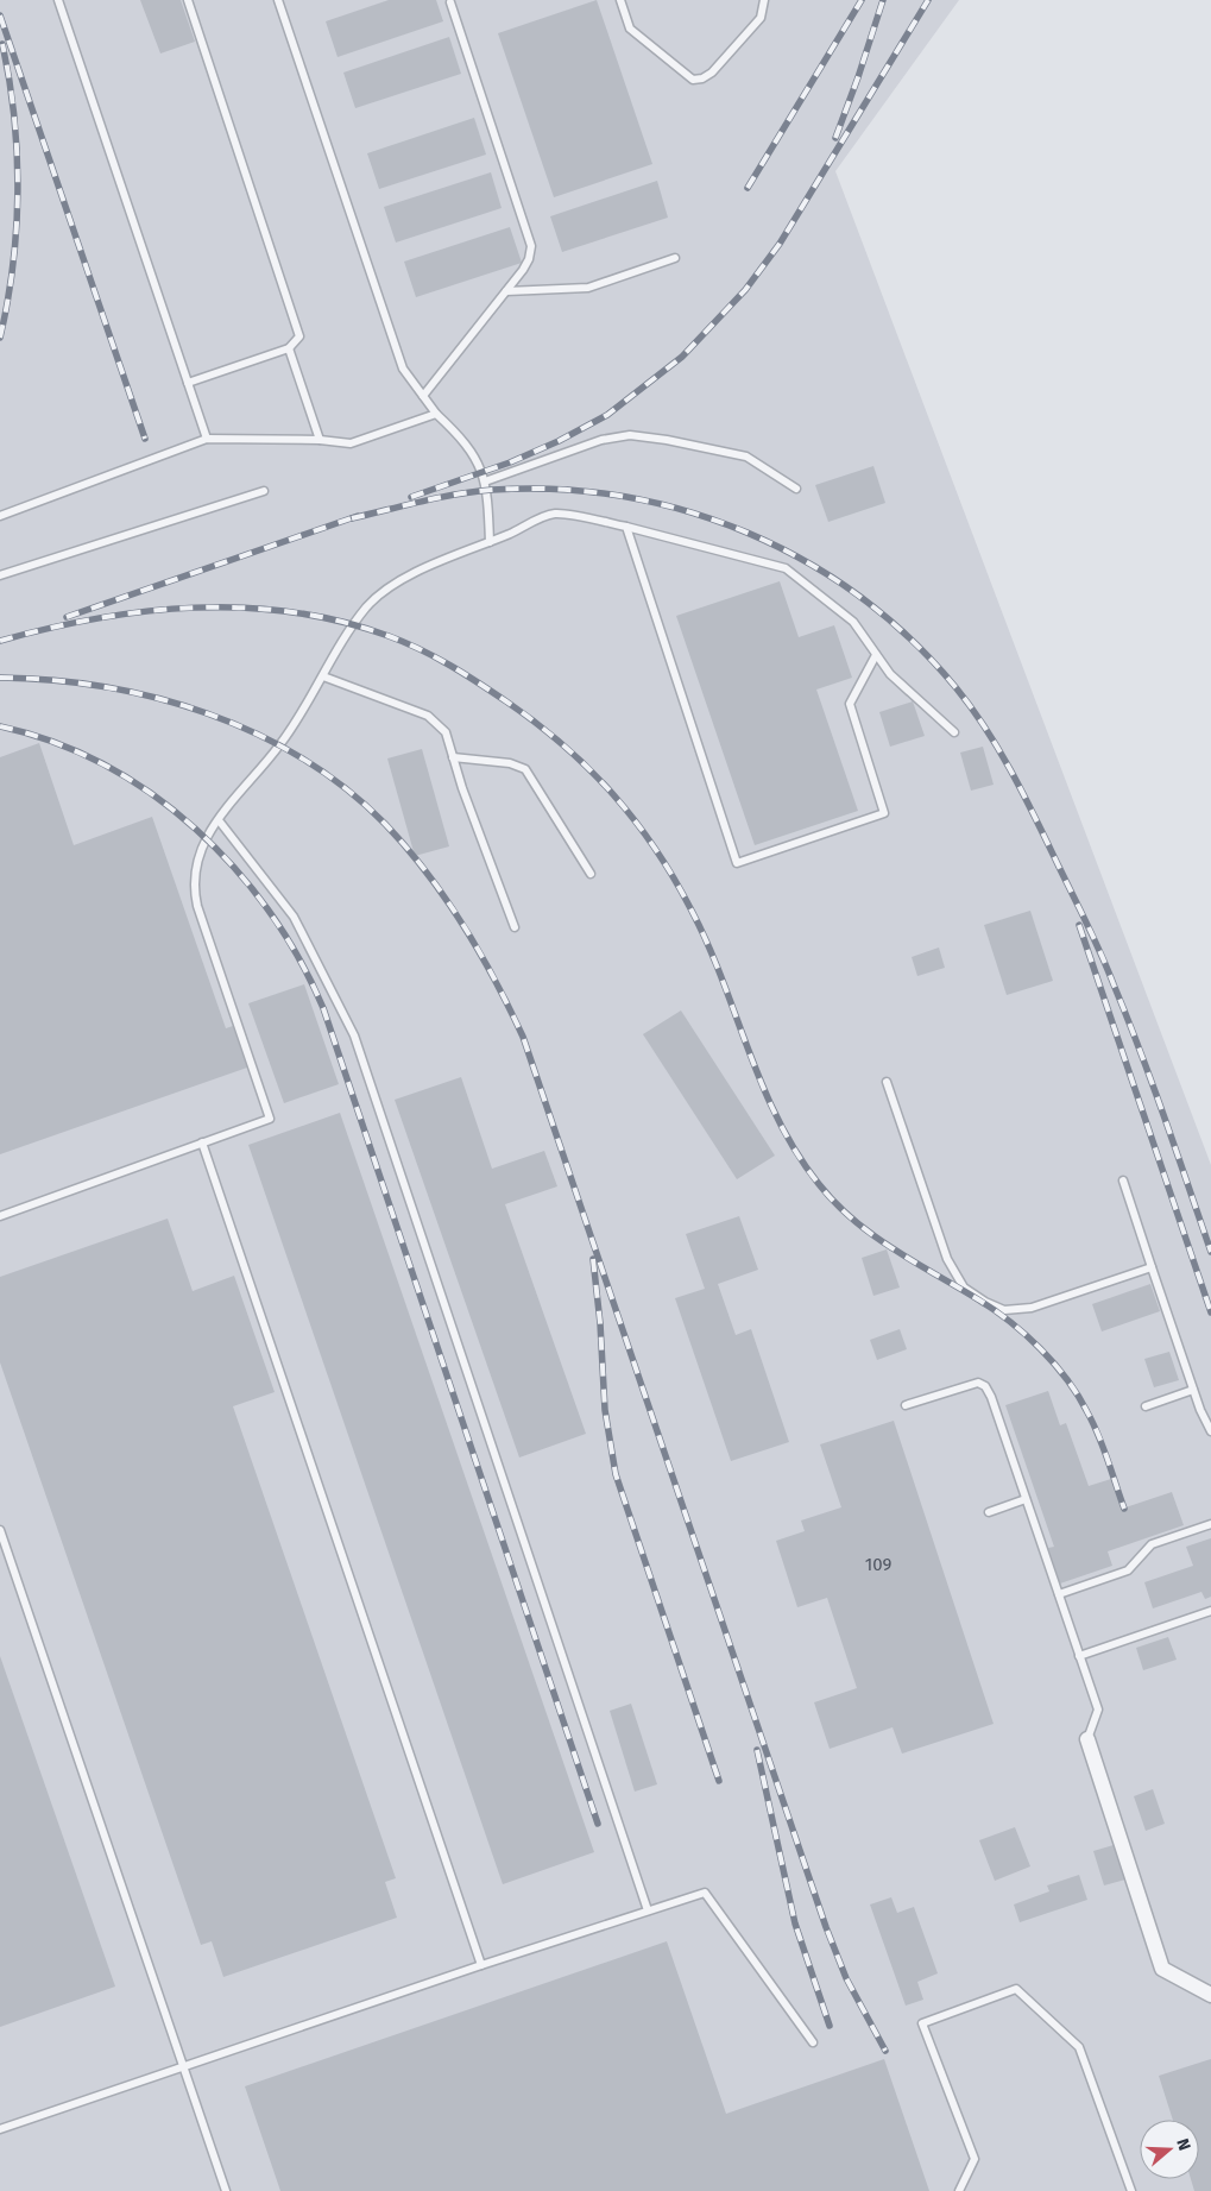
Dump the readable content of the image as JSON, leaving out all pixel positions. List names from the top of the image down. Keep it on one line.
{"house_numbers":["109"],"north":"right"}
